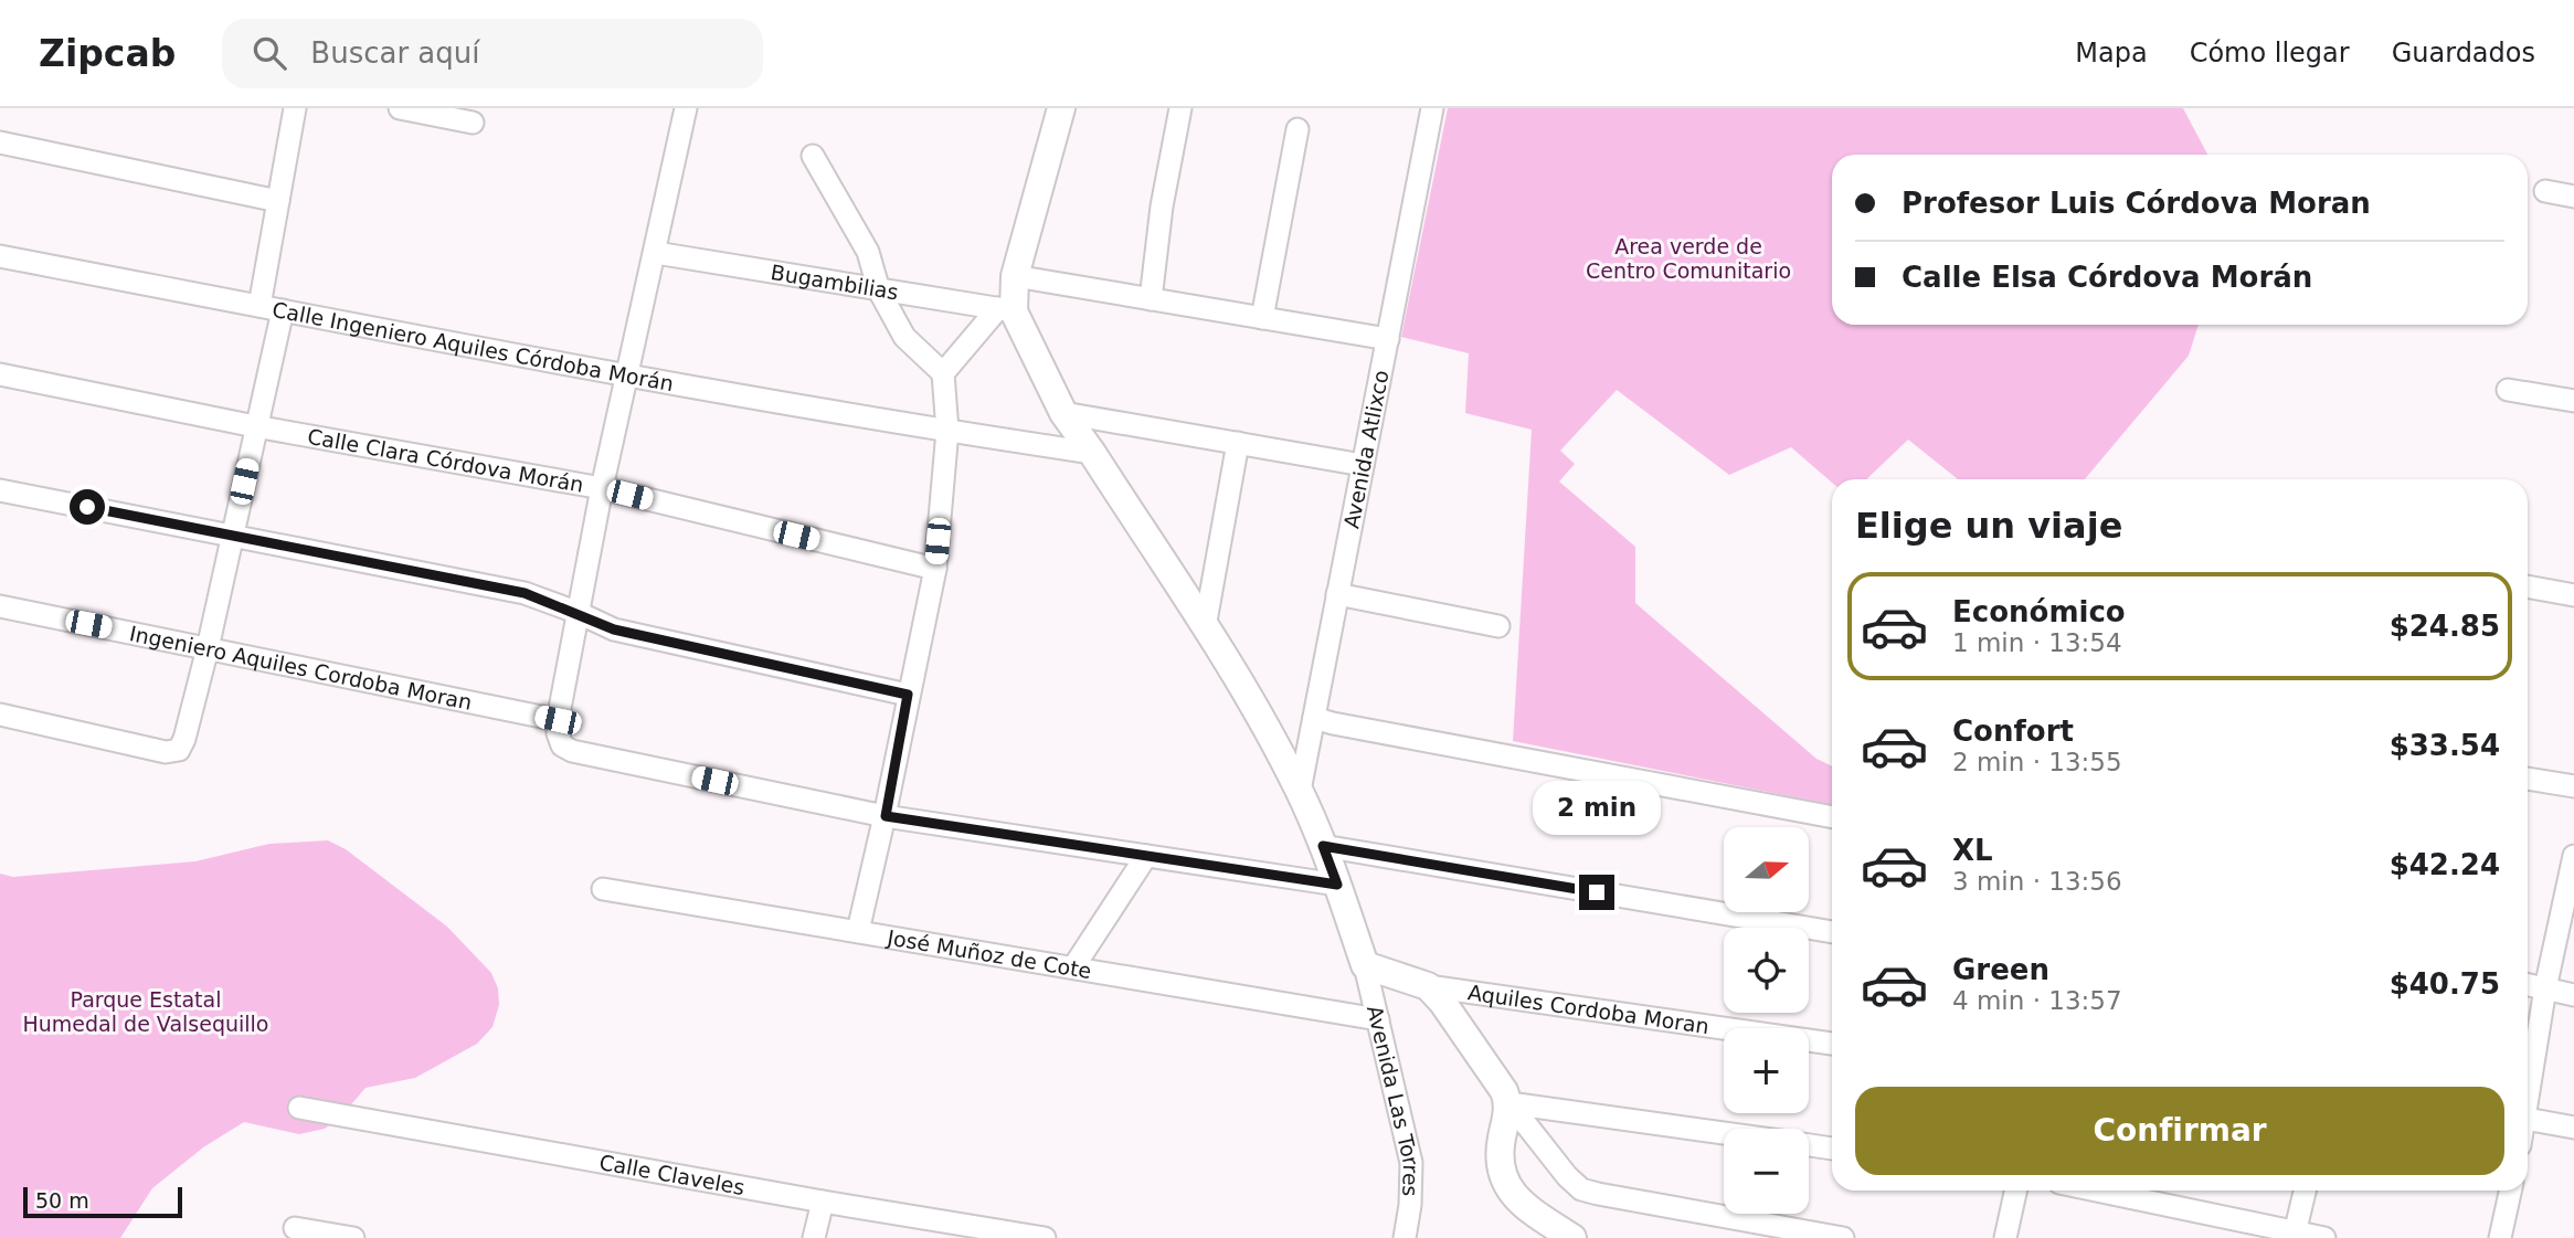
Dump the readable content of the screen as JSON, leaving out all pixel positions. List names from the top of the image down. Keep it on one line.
{"streets":{"street":["Bugambilias","Calle Ingeniero Aquiles Córdoba Morán","Avenida Atlixco","Calle Clara Córdova Morán","Ingeniero Aquiles Cordoba Moran","José Muñoz de Cote","Aquiles Cordoba Moran","Avenida Las Torres","Calle Claveles"]},"crossings":[["José Muñoz de Cote","Avenida Las Torres"],["Aquiles Cordoba Moran","Avenida Las Torres"]],"parks":["Area verde de Centro Comunitario","Parque Estatal Humedal de Valsequillo"],"scale_bar":"50 m","north":"right","page":{"header":"Zipcab","search":"Buscar aquí","nav":["Mapa","Cómo llegar","Guardados"],"banner":["Profesor Luis Córdova Moran","Calle Elsa Córdova Morán"],"heading":"Elige un viaje","list":[{"name":"Económico","note":"1 min · 13:54","value":"$24.85"},{"name":"Confort","note":"2 min · 13:55","value":"$33.54"},{"name":"XL","note":"3 min · 13:56","value":"$42.24"},{"name":"Green","note":"4 min · 13:57","value":"$40.75"}],"bubble":"2 min","map_buttons":["+","−"],"buttons":"Confirmar","scale":"50 m"}}
